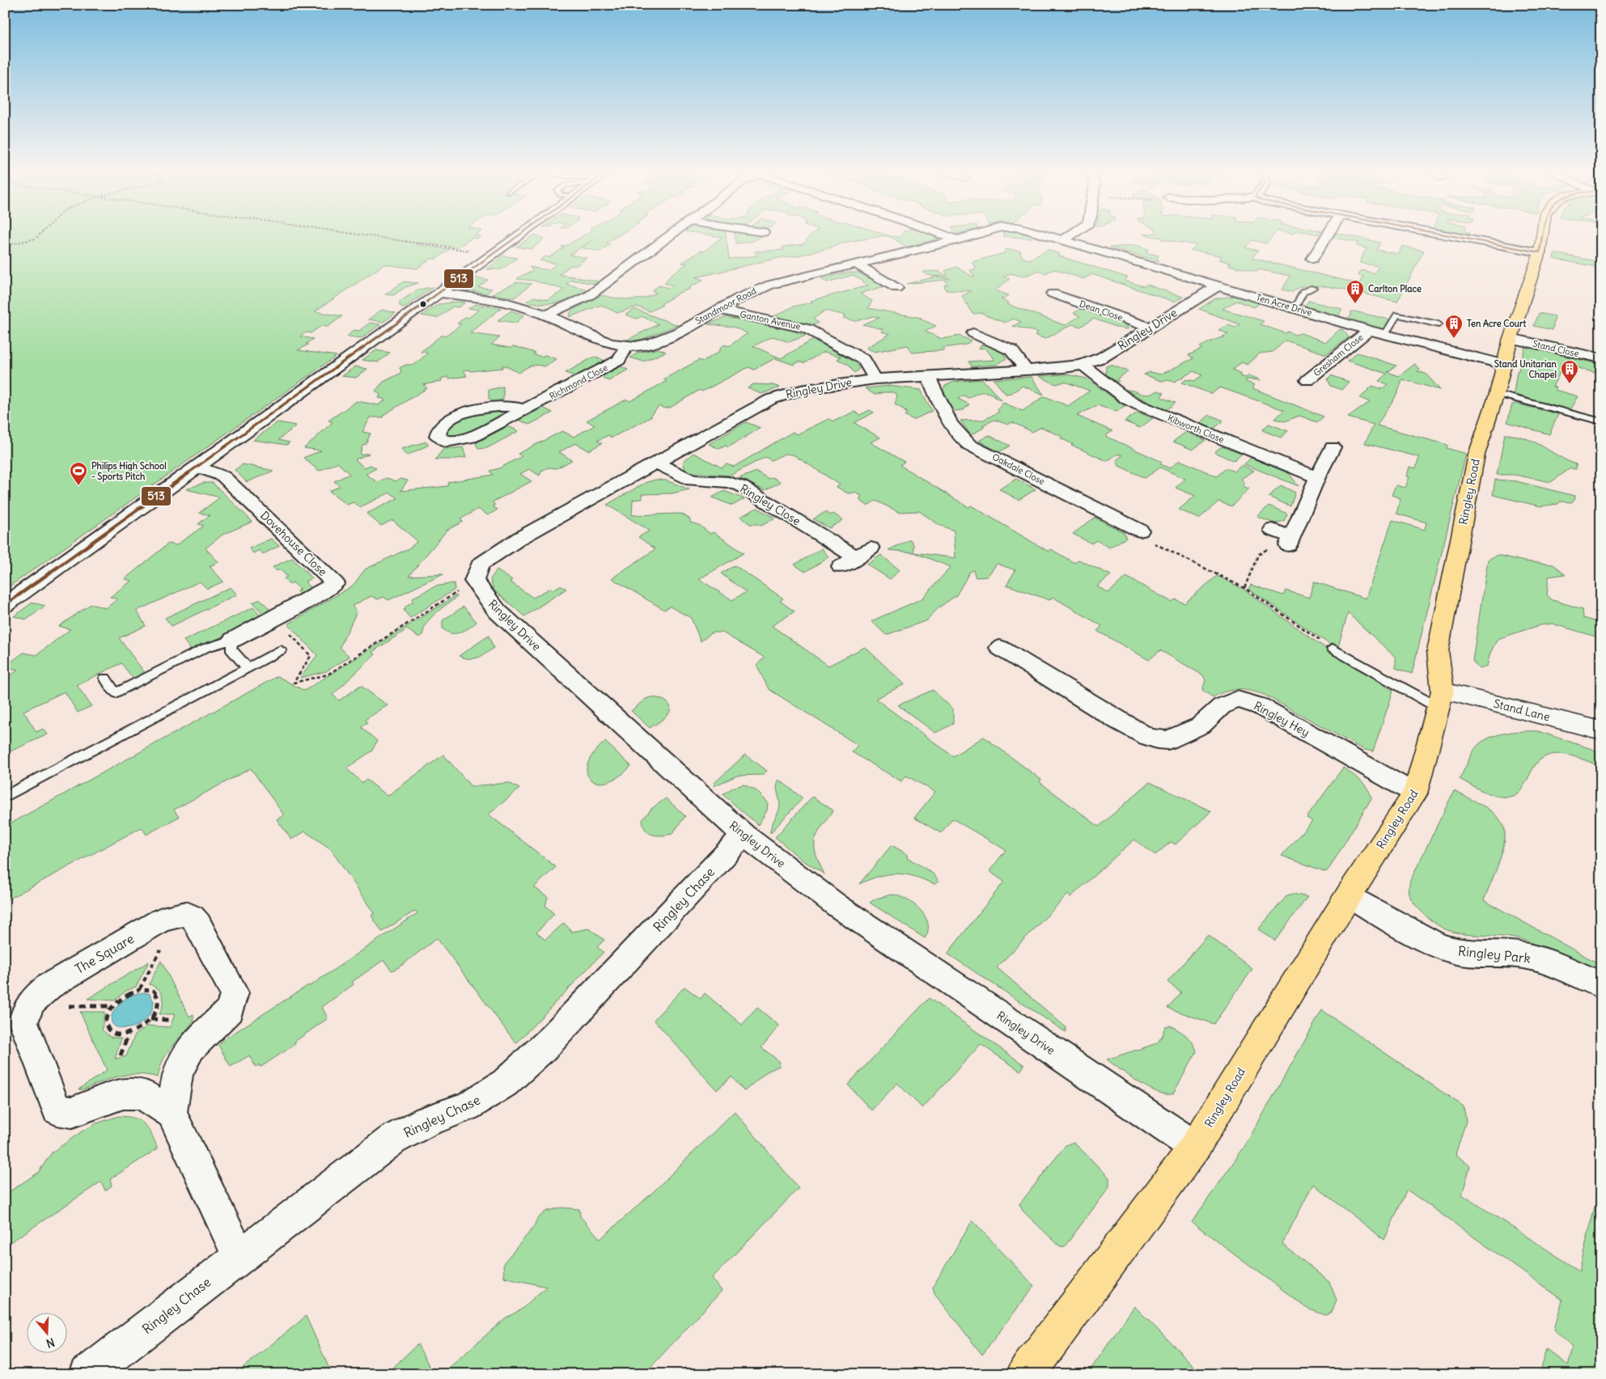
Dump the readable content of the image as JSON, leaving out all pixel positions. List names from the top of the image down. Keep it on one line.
{"streets":{"main road":["Ringley Road"],"street":["Ten Acre Drive","Standmoor Road","Dean Close","Ganton Avenue","Ringley Drive","Stand Close","Gresham Close","Richmond Close","Kibworth Close","Oakdale Close","Ringley Close","Dovehouse Close","Stand Lane","Ringley Hey","Ringley Chase","The Square","Ringley Park"]},"crossings":[["Ten Acre Drive","Standmoor Road"],["Ten Acre Drive","Ringley Drive"],["Ten Acre Drive","Gresham Close"],["Ten Acre Drive","Ringley Road"],["Standmoor Road","Ganton Avenue"],["Standmoor Road","Richmond Close"],["Dean Close","Ringley Drive"],["Ganton Avenue","Ringley Drive"],["Ringley Drive","Kibworth Close"],["Ringley Drive","Oakdale Close"],["Ringley Drive","Ringley Road"],["Ringley Drive","Ringley Close"],["Ringley Drive","Ringley Chase"],["Stand Close","Ringley Road"],["Ringley Road","Stand Lane"],["Ringley Road","Ringley Hey"],["Ringley Road","Ringley Park"]],"places":{"building":["Carlton Place","Ten Acre Court","Stand Unitarian Chapel"],"sports":["Philips High School - Sports Pitch"]},"lines":["transit line 513"],"north":"bottom"}
